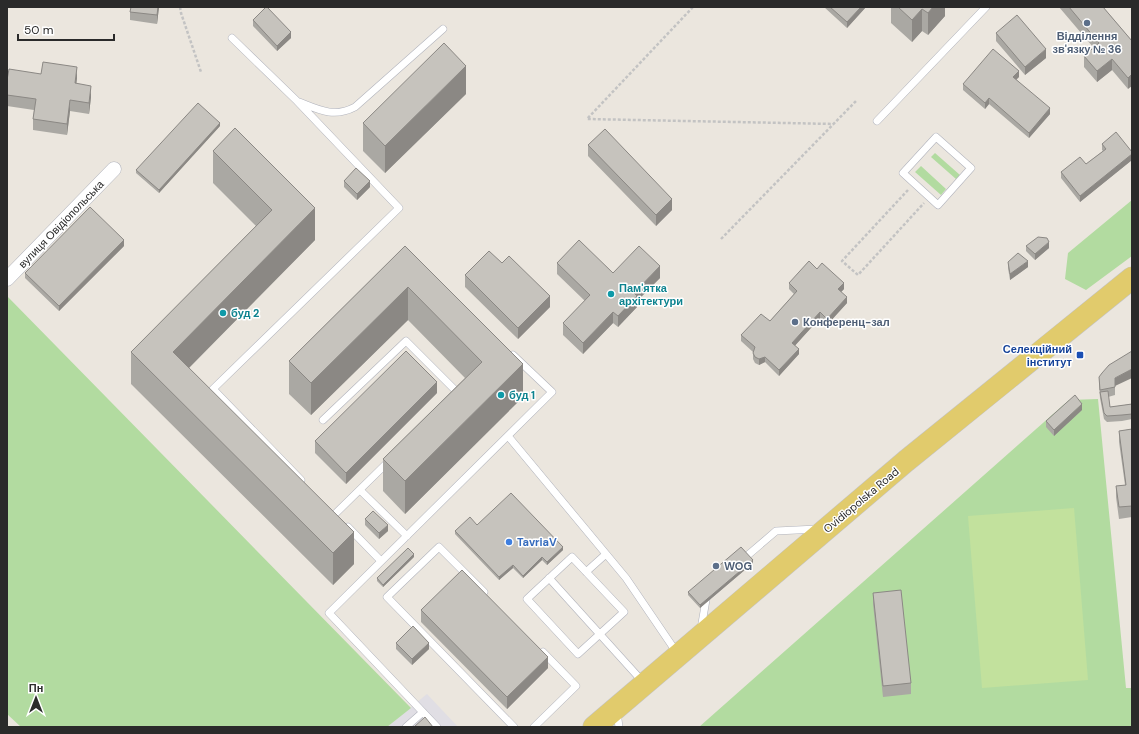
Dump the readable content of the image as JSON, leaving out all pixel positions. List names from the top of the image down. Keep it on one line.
{"streets":{"main road":["Ovidiopolska Road"],"street":["вулиця Овідіопольська"]},"places":{"other":["Відділення зв'язку № 36","Пам'ятка архітектури","буд 2","Конференц-зал","буд 1","TavriaV","WOG"],"transit":["Селекційний інститут"]},"scale_bar":"50 m","north":"top"}
